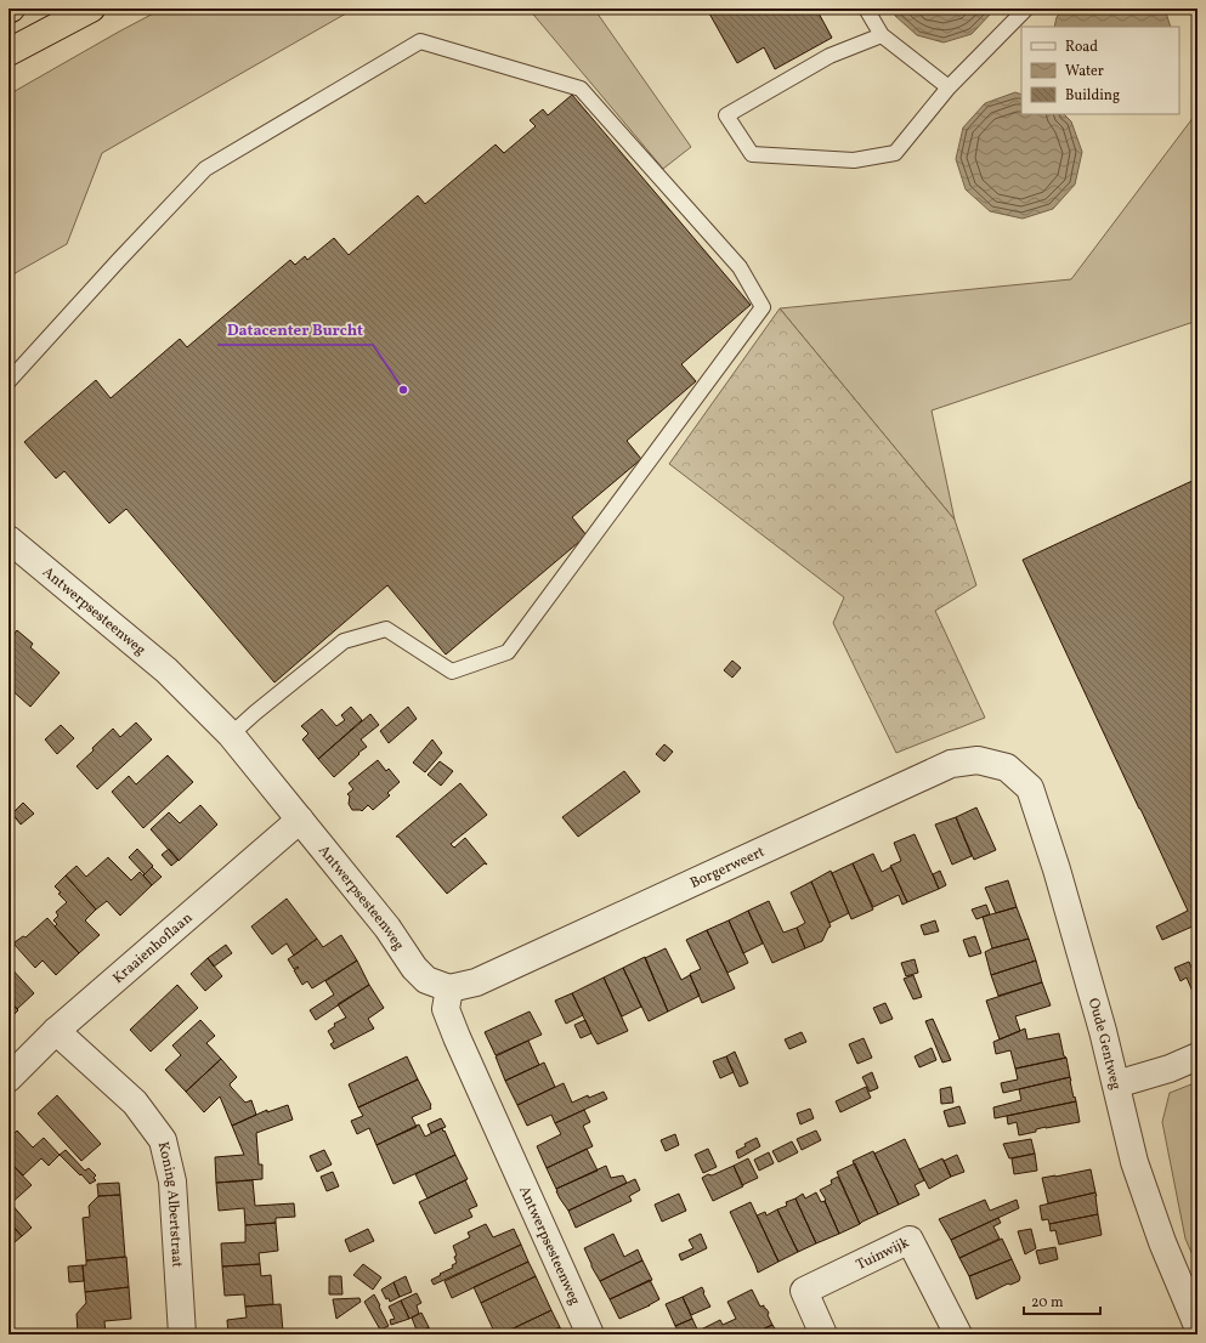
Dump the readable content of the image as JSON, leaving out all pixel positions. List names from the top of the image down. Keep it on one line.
{"streets":{"street":["Antwerpsesteenweg","Borgerweert","Kraaienhoflaan","Oude Gentweg","Koning Albertstraat","Tuinwijk"]},"crossings":[["Antwerpsesteenweg","Borgerweert"],["Antwerpsesteenweg","Kraaienhoflaan"],["Borgerweert","Oude Gentweg"],["Kraaienhoflaan","Koning Albertstraat"]],"places":["Datacenter Burcht"],"legend":["Road","Water","Building"],"scale_bar":"20 m"}
